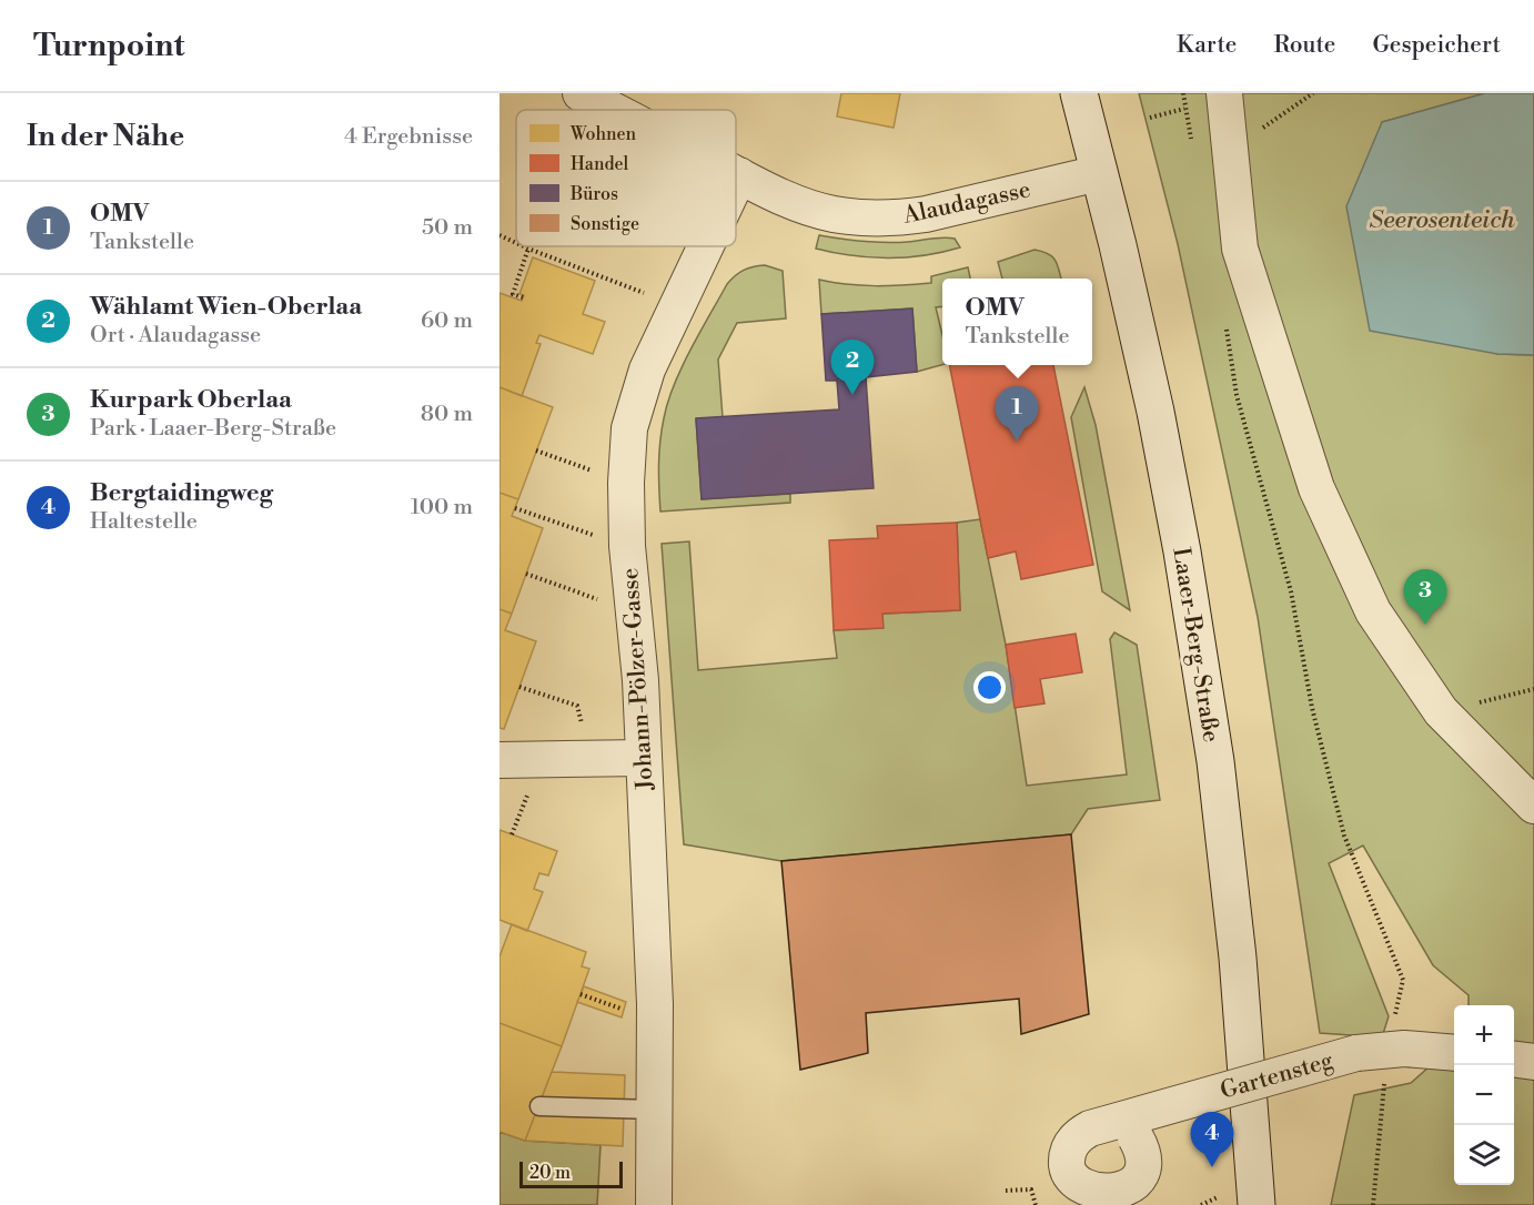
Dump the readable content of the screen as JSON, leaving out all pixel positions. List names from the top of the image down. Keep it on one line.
{"streets":{"main road":["Laaer-Berg-Straße"],"street":["Alaudagasse","Johann-Pölzer-Gasse","Gartensteg"]},"crossings":[["Alaudagasse","Laaer-Berg-Straße"],["Alaudagasse","Johann-Pölzer-Gasse"]],"water":["Seerosenteich"],"legend":["Wohnen","Handel","Büros","Sonstige"],"scale_bar":"20 m","page":{"header":"Turnpoint","nav":["Karte","Route","Gespeichert"],"heading":["In der Nähe","4 Ergebnisse"],"list":[{"mark":"1","name":"OMV","note":"Tankstelle","value":"50 m"},{"mark":"2","name":"Wählamt Wien-Oberlaa","note":"Ort · Alaudagasse","value":"60 m"},{"mark":"3","name":"Kurpark Oberlaa","note":"Park · Laaer-Berg-Straße","value":"80 m"},{"mark":"4","name":"Bergtaidingweg","note":"Haltestelle","value":"100 m"}],"popup":["OMV","Tankstelle"],"pins":["2","1","3","4"],"map_buttons":["+","−"],"scale":"20 m"}}
